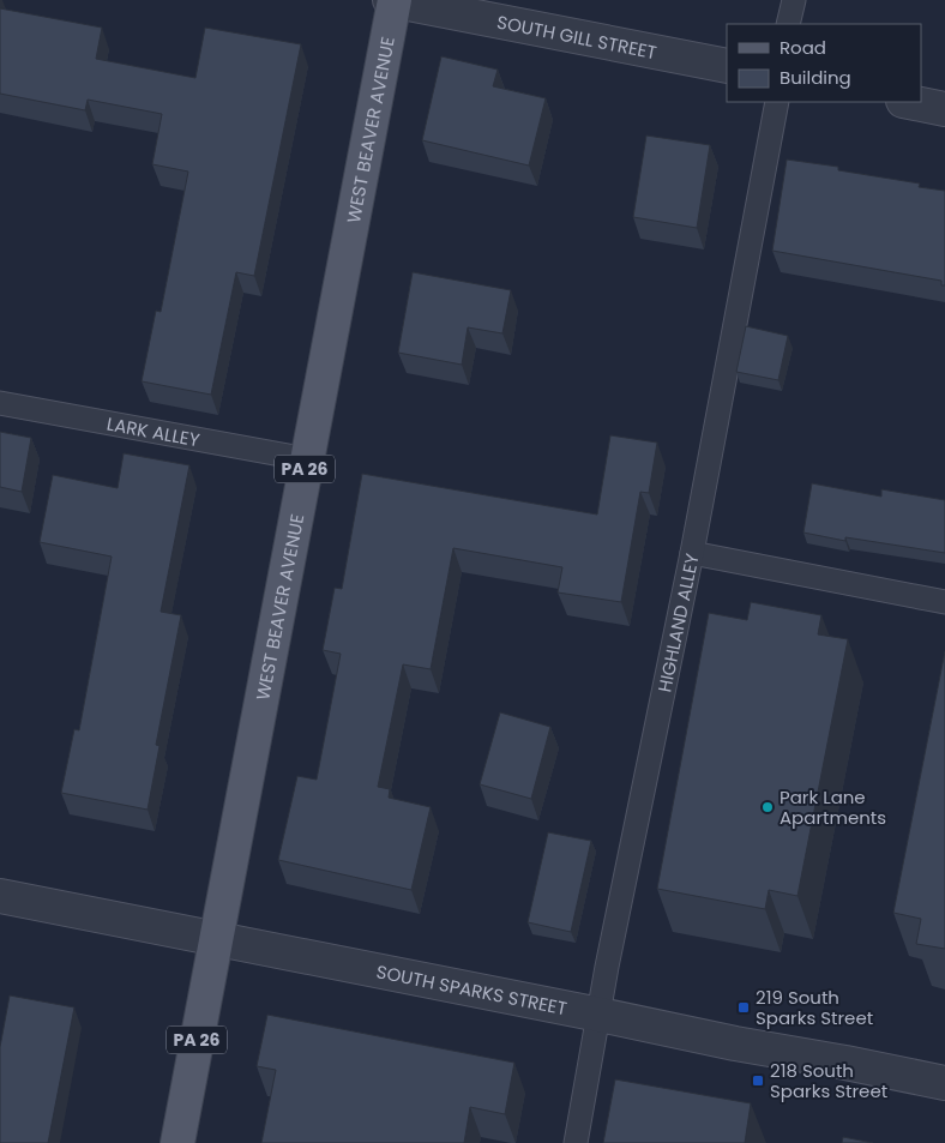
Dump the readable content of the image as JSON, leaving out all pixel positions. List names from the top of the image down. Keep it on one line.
{"streets":{"main road":["WEST BEAVER AVENUE","PA 26"],"street":["SOUTH GILL STREET","SOUTH SPARKS STREET"],"lane":["LARK ALLEY","HIGHLAND ALLEY"]},"crossings":[["SOUTH GILL STREET","WEST BEAVER AVENUE"],["WEST BEAVER AVENUE","LARK ALLEY"],["WEST BEAVER AVENUE","SOUTH SPARKS STREET"],["HIGHLAND ALLEY","SOUTH SPARKS STREET"]],"places":{"other":["Park Lane Apartments"],"transit":["219 South Sparks Street","218 South Sparks Street"]},"legend":["Road","Building"]}
